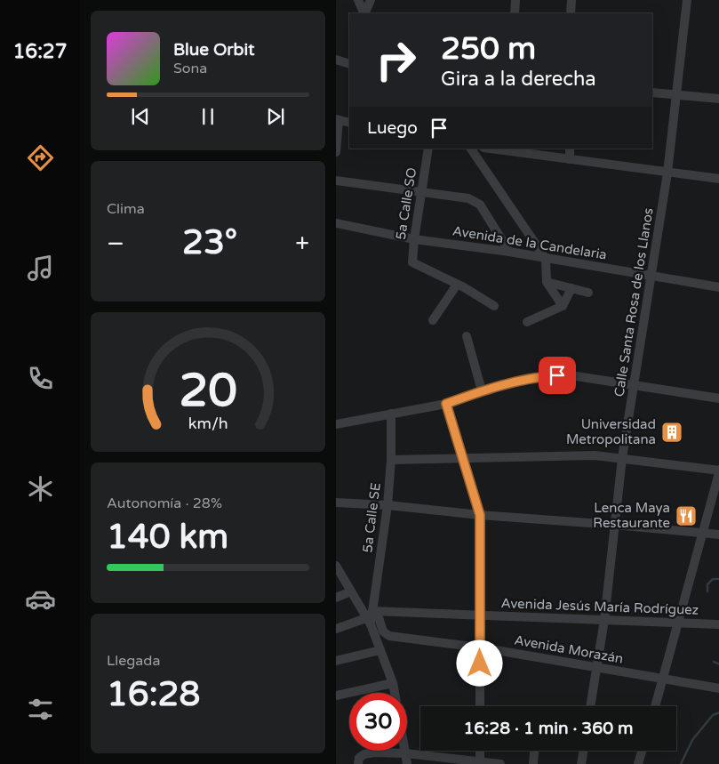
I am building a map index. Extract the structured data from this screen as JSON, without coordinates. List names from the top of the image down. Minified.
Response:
{"streets":{"street":["5a Calle SO","Avenida de la Candelaria","Calle Santa Rosa de los Llanos","5a Calle SE","Avenida Jesús María Rodríguez","Avenida Morazán"]},"crossings":[["5a Calle SO","Avenida de la Candelaria"],["Avenida de la Candelaria","Calle Santa Rosa de los Llanos"],["Calle Santa Rosa de los Llanos","Avenida Jesús María Rodríguez"],["Calle Santa Rosa de los Llanos","Avenida Morazán"],["5a Calle SE","Avenida Jesús María Rodríguez"],["5a Calle SE","Avenida Morazán"],["Avenida Jesús María Rodríguez","Avenida Morazán"]],"places":{"building":["Universidad Metropolitana"],"restaurant":["Lenca Maya Restaurante"]},"page":{"tabs":"16:27","turn":["250 m","Gira a la derecha"],"song":["Blue Orbit","Sona"],"then":"Luego","tile":["Clima",["Autonomía · 28%","140 km"],["Llegada","16:28"]],"heat":["−","23°","+"],"limit":"30","trip":"16:28 · 1 min · 360 m","gauge":["20","km/h"]}}
